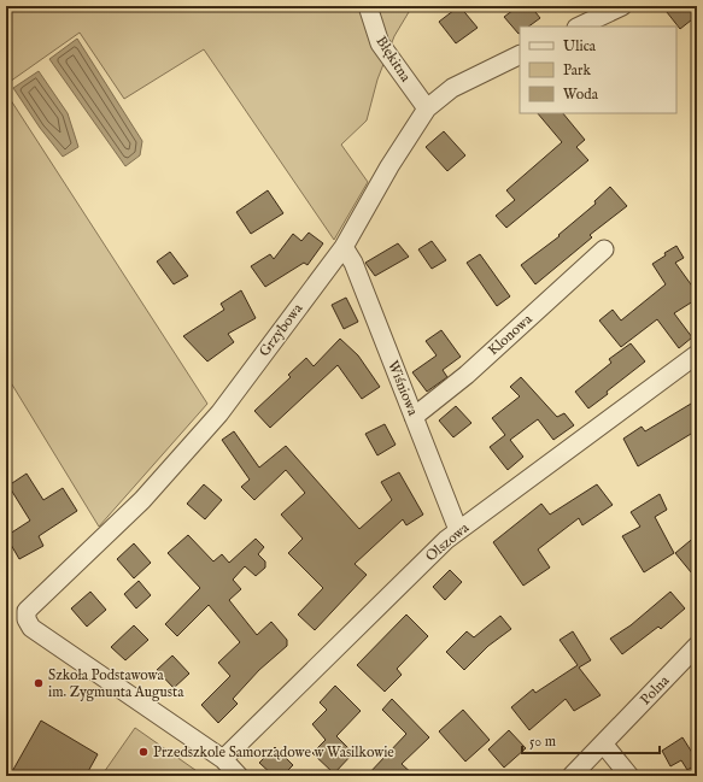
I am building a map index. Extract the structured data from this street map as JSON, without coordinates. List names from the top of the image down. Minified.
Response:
{"streets":{"street":["Błękitna","Grzybowa","Klonowa","Wiśniowa","Olszowa","Polna"]},"crossings":[["Błękitna","Grzybowa"],["Grzybowa","Wiśniowa"],["Grzybowa","Olszowa"],["Klonowa","Wiśniowa"],["Wiśniowa","Olszowa"]],"places":["Szkoła Podstawowa im. Zygmunta Augusta","Przedszkole Samorządowe w Wasilkowie"],"legend":["Ulica","Park","Woda"],"scale_bar":"50 m"}
